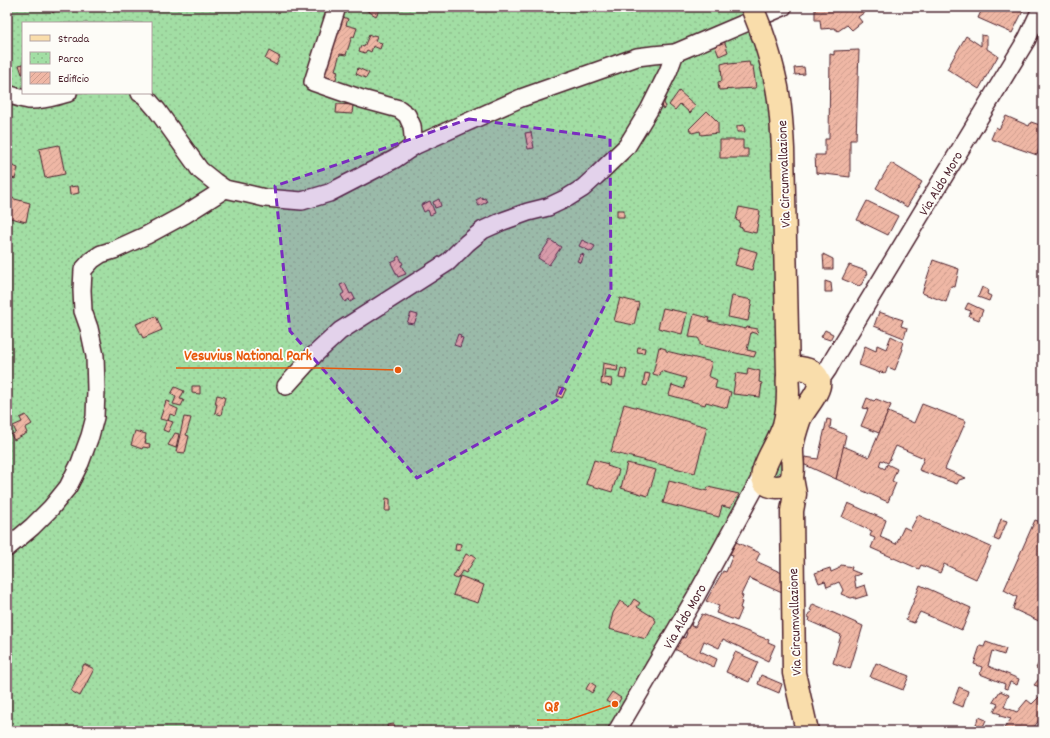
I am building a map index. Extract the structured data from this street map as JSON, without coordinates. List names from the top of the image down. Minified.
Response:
{"streets":{"main road":["Via Circumvallazione"],"street":["Via Aldo Moro"]},"crossings":[["Via Circumvallazione","Via Aldo Moro"]],"places":["Vesuvius National Park","Q8"],"legend":["Strada","Parco","Edificio"]}
